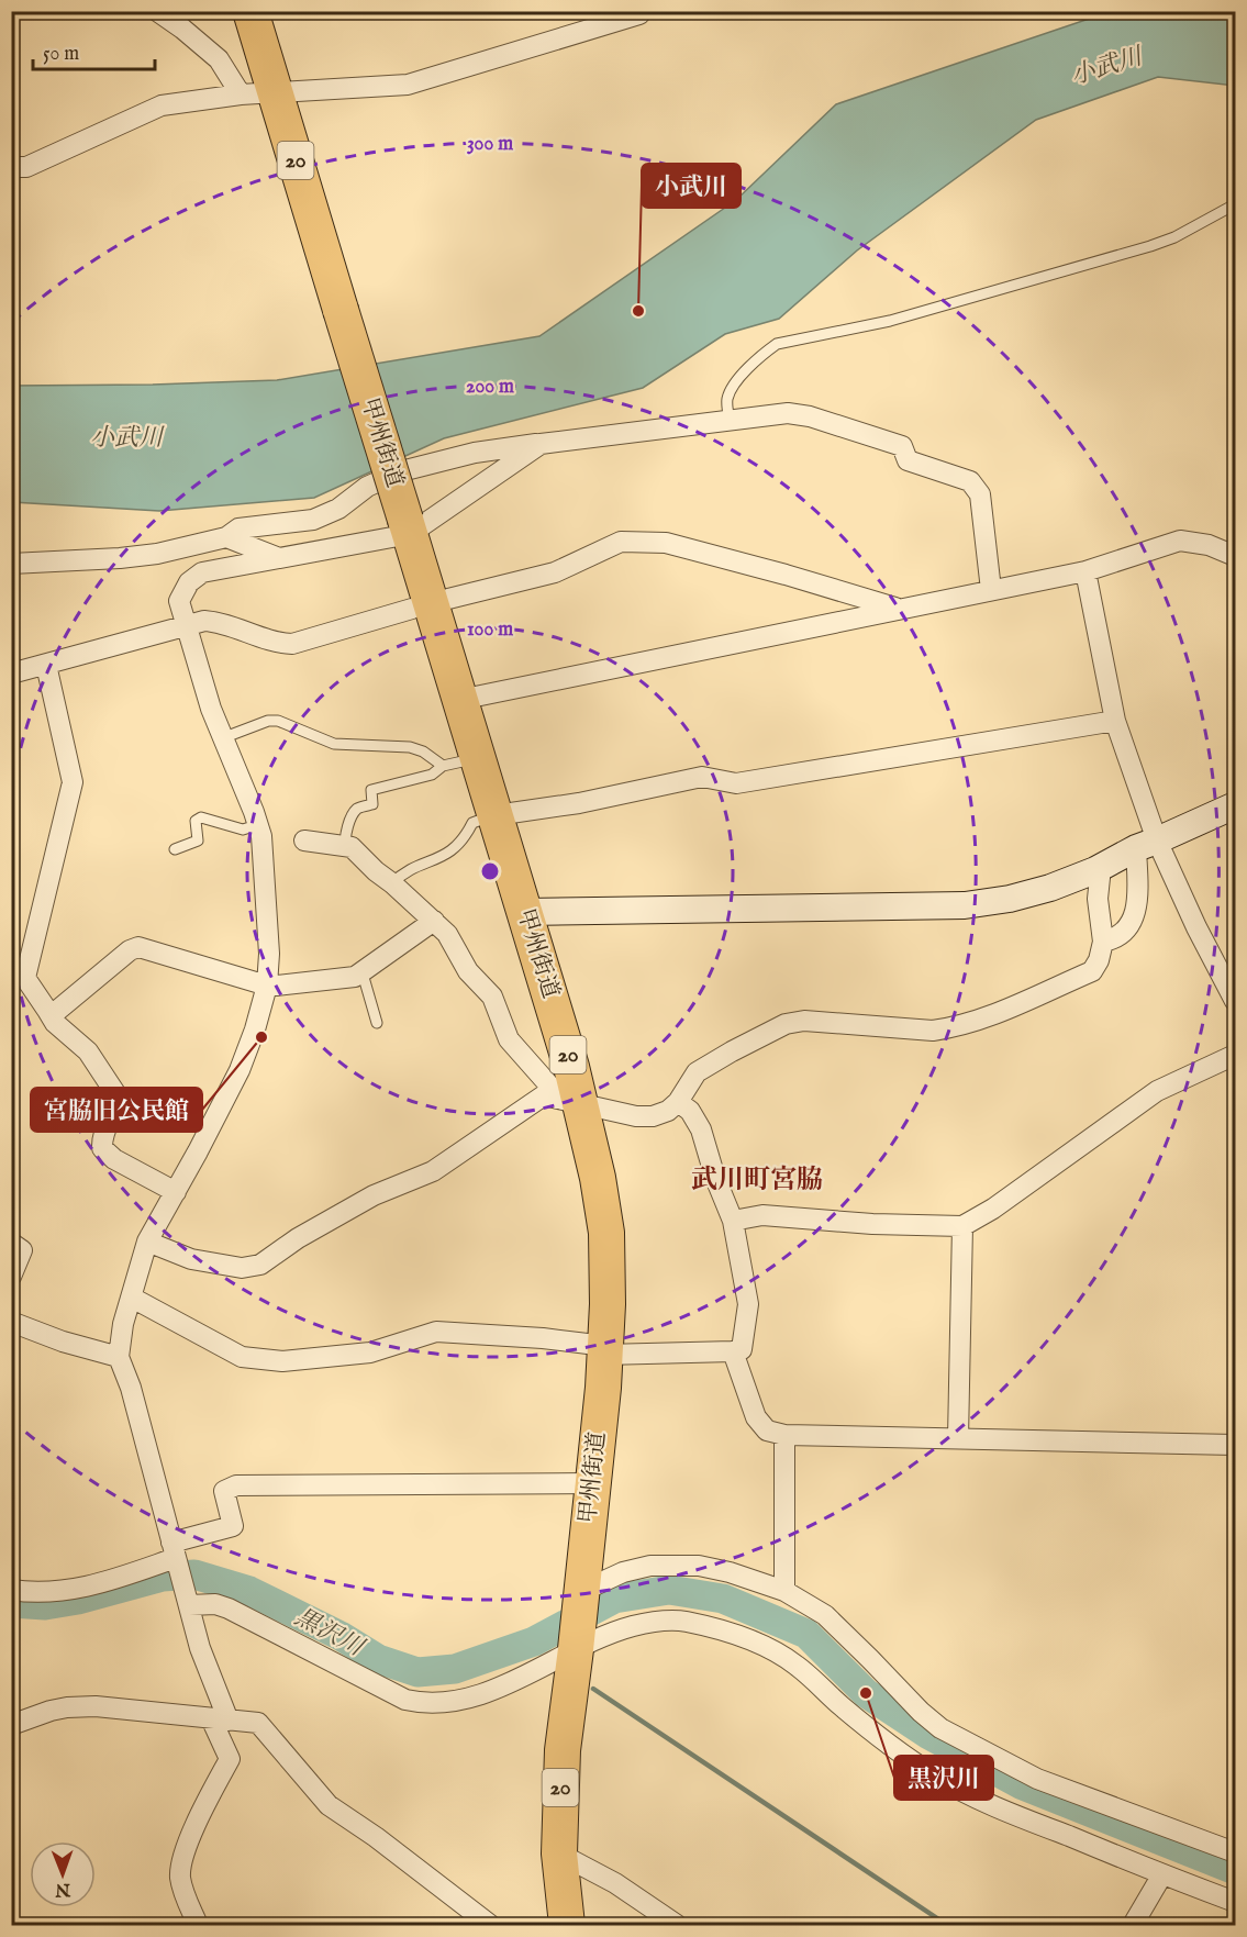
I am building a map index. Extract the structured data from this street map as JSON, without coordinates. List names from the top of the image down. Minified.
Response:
{"streets":{"highway":["20","甲州街道"]},"districts":["武川町宮脇"],"water":["小武川","黒沢川"],"places":["小武川","宮脇旧公民館","黒沢川"],"scale_bar":"50 m","north":"bottom","rings":["300 m","200 m","100 m"]}
